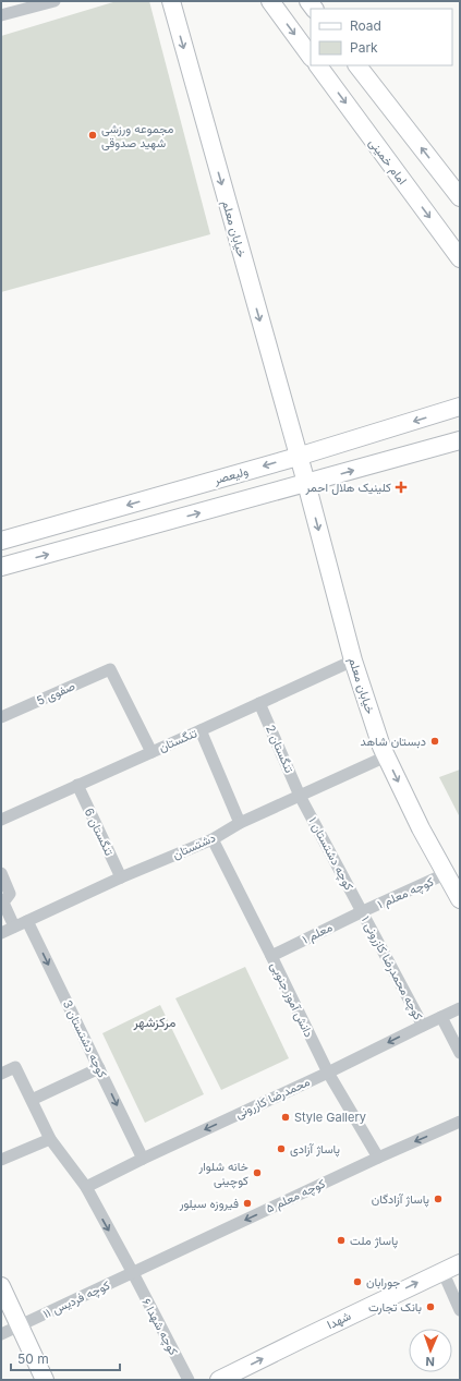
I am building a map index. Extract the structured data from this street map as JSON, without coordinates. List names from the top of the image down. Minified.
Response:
{"streets":{"street":["امام خمینی","خیابان معلم","ولیعصر","صفوی 5","تنگستان","تنگستان 2","تنگستان 6","دشتستان","کوچه دشتستان ۱","کوچه معلم ۱","معلم ۱","کوچه محمدرضا کازرونی ۱","دانش آموز جنوبی","کوچه دشتستان 3","محمدرضا کازرونی","کوچه معلم ۵","کوچه فردیس ۱۱","شهدا","کوچه شهدا ۶"]},"crossings":[["خیابان معلم","ولیعصر"],["خیابان معلم","تنگستان"],["خیابان معلم","دشتستان"],["خیابان معلم","کوچه معلم ۱"],["صفوی 5","تنگستان"],["تنگستان","تنگستان 2"],["تنگستان","تنگستان 6"],["تنگستان 2","دشتستان"],["تنگستان 2","کوچه دشتستان ۱"],["تنگستان 6","دشتستان"],["دشتستان","کوچه دشتستان ۱"],["دشتستان","دانش آموز جنوبی"],["دشتستان","کوچه دشتستان 3"],["کوچه دشتستان ۱","کوچه معلم ۱"],["کوچه دشتستان ۱","معلم ۱"],["کوچه دشتستان ۱","کوچه محمدرضا کازرونی ۱"],["کوچه معلم ۱","معلم ۱"],["کوچه معلم ۱","کوچه محمدرضا کازرونی ۱"],["معلم ۱","کوچه محمدرضا کازرونی ۱"],["معلم ۱","دانش آموز جنوبی"],["کوچه محمدرضا کازرونی ۱","محمدرضا کازرونی"],["دانش آموز جنوبی","محمدرضا کازرونی"],["دانش آموز جنوبی","کوچه معلم ۵"],["کوچه دشتستان 3","محمدرضا کازرونی"],["محمدرضا کازرونی","کوچه شهدا ۶"],["کوچه معلم ۵","کوچه فردیس ۱۱"],["کوچه معلم ۵","کوچه شهدا ۶"],["کوچه فردیس ۱۱","کوچه شهدا ۶"]],"one_way":["خیابان معلم","کوچه دشتستان 3","محمدرضا کازرونی","کوچه معلم ۵","شهدا"],"districts":["مرکزشهر"],"places":{"other":["مجموعه ورزشی شهید صدوقی","دبستان شاهد","Style Gallery","پاساژ آزادی","خانه شلوار کوچینی","پاساژ آزادگان","فیروزه سیلور","پاساژ ملت","جورابان","بانک تجارت"],"health":["کلینیک هلال احمر"]},"legend":["Road","Park"],"scale_bar":"50 m","north":"bottom"}
